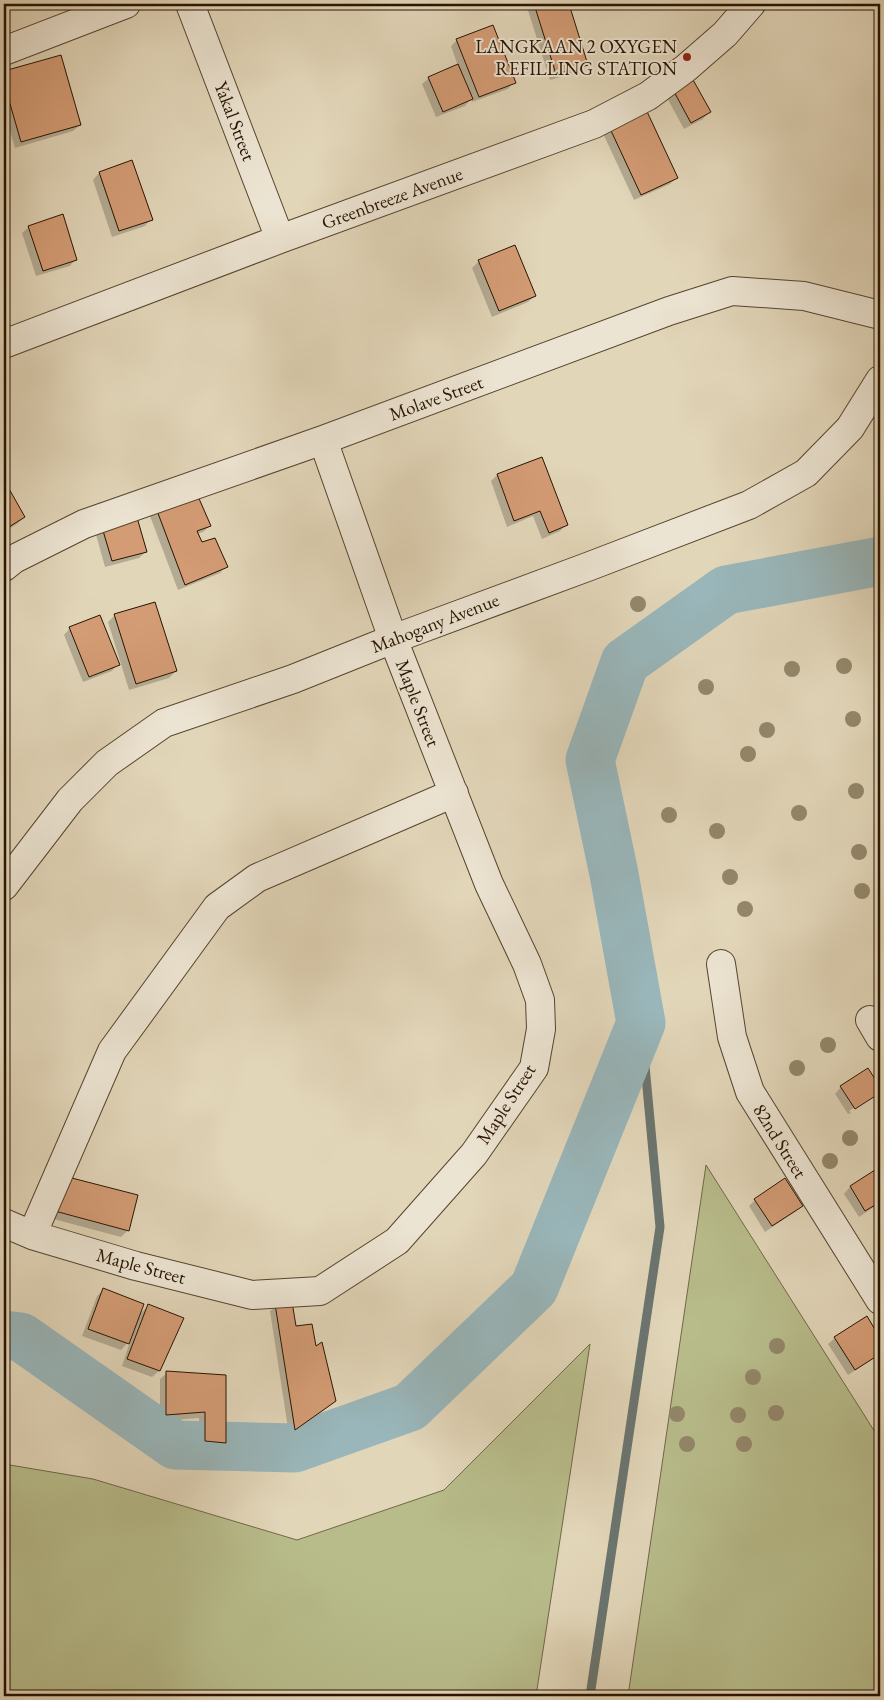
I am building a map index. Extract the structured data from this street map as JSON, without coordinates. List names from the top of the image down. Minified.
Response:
{"streets":{"street":["Yakal Street","Greenbreeze Avenue","Molave Street","Mahogany Avenue","Maple Street","82nd Street"]},"crossings":[["Yakal Street","Greenbreeze Avenue"],["Molave Street","Maple Street"],["Mahogany Avenue","Maple Street"]],"places":["LANGKAAN 2 OXYGEN REFILLING STATION"]}
